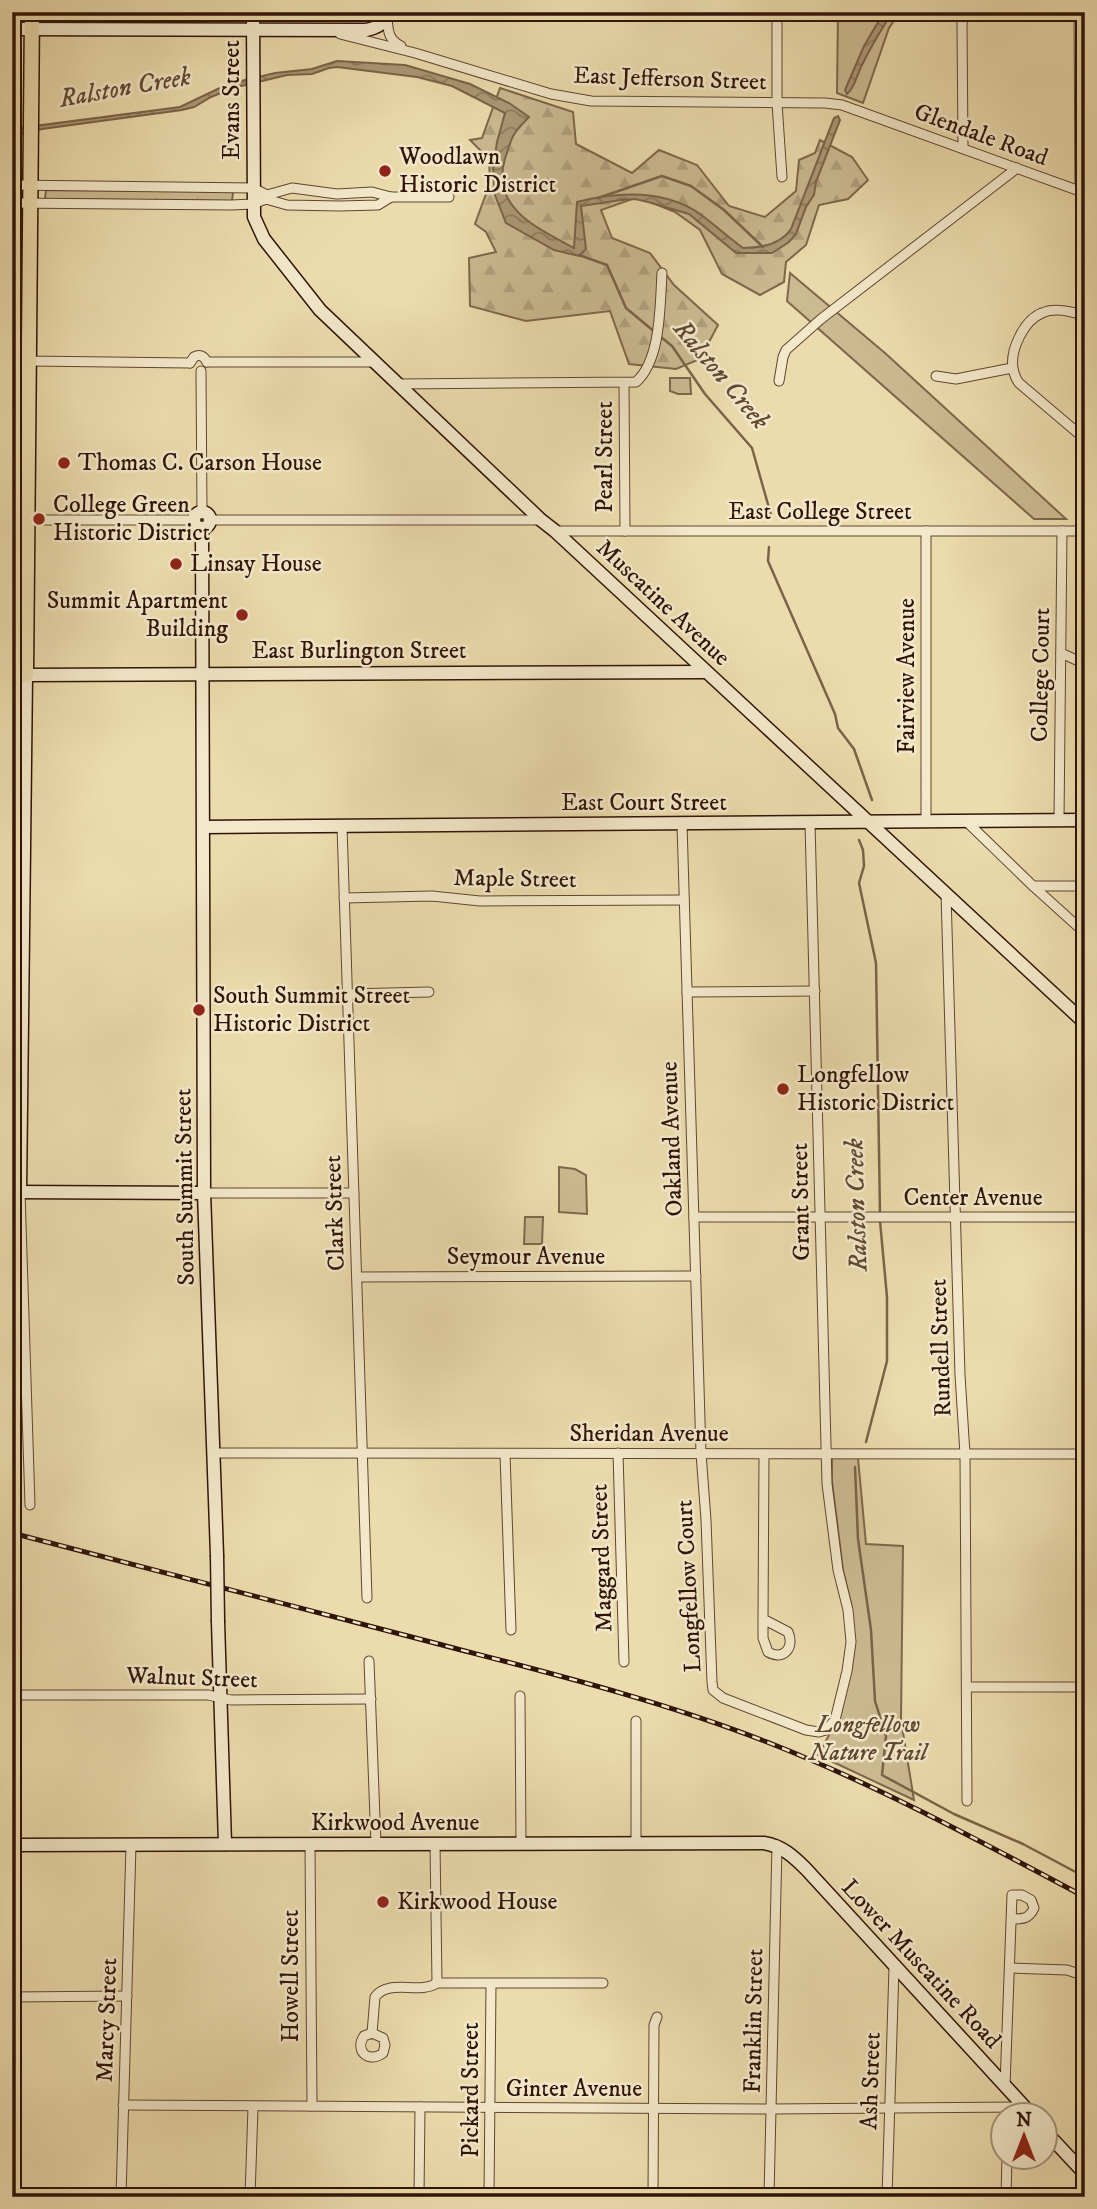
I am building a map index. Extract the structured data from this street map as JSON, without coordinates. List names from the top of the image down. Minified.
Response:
{"streets":{"street":["East Jefferson Street","Evans Street","Glendale Road","Pearl Street","East College Street","Muscatine Avenue","East Burlington Street","College Court","Fairview Avenue","East Court Street","Maple Street","Oakland Avenue","South Summit Street","Center Avenue","Grant Street","Clark Street","Seymour Avenue","Rundell Street","Sheridan Avenue","Maggard Street","Longfellow Court","Walnut Street","Kirkwood Avenue","Lower Muscatine Road","Howell Street","Marcy Street","Franklin Street","Ash Street","Ginter Avenue","Pickard Street"]},"crossings":[["East Jefferson Street","Evans Street"],["East Jefferson Street","Glendale Road"],["Evans Street","Muscatine Avenue"],["Pearl Street","East College Street"],["East College Street","Muscatine Avenue"],["East College Street","College Court"],["East College Street","Fairview Avenue"],["Muscatine Avenue","East Burlington Street"],["Muscatine Avenue","East Court Street"],["Muscatine Avenue","Rundell Street"],["East Burlington Street","South Summit Street"],["College Court","East Court Street"],["Fairview Avenue","East Court Street"],["East Court Street","Oakland Avenue"],["East Court Street","South Summit Street"],["East Court Street","Grant Street"],["East Court Street","Clark Street"],["Maple Street","Oakland Avenue"],["Maple Street","Clark Street"],["Oakland Avenue","Center Avenue"],["Oakland Avenue","Seymour Avenue"],["Oakland Avenue","Sheridan Avenue"],["Oakland Avenue","Longfellow Court"],["South Summit Street","Sheridan Avenue"],["South Summit Street","Walnut Street"],["South Summit Street","Kirkwood Avenue"],["Center Avenue","Grant Street"],["Center Avenue","Rundell Street"],["Grant Street","Sheridan Avenue"],["Grant Street","Longfellow Court"],["Clark Street","Seymour Avenue"],["Clark Street","Sheridan Avenue"],["Rundell Street","Sheridan Avenue"],["Sheridan Avenue","Maggard Street"],["Sheridan Avenue","Longfellow Court"],["Kirkwood Avenue","Lower Muscatine Road"],["Kirkwood Avenue","Howell Street"],["Kirkwood Avenue","Marcy Street"],["Kirkwood Avenue","Franklin Street"],["Lower Muscatine Road","Franklin Street"],["Lower Muscatine Road","Ash Street"],["Howell Street","Ginter Avenue"],["Marcy Street","Ginter Avenue"],["Franklin Street","Ginter Avenue"],["Ash Street","Ginter Avenue"],["Ginter Avenue","Pickard Street"]],"water":["Ralston Creek"],"parks":["Longfellow Nature Trail"],"places":["Woodlawn Historic District","Thomas C. Carson House","College Green Historic District","Linsay House","Summit Apartment Building","South Summit Street Historic District","Longfellow Historic District","Kirkwood House"],"north":"top"}
